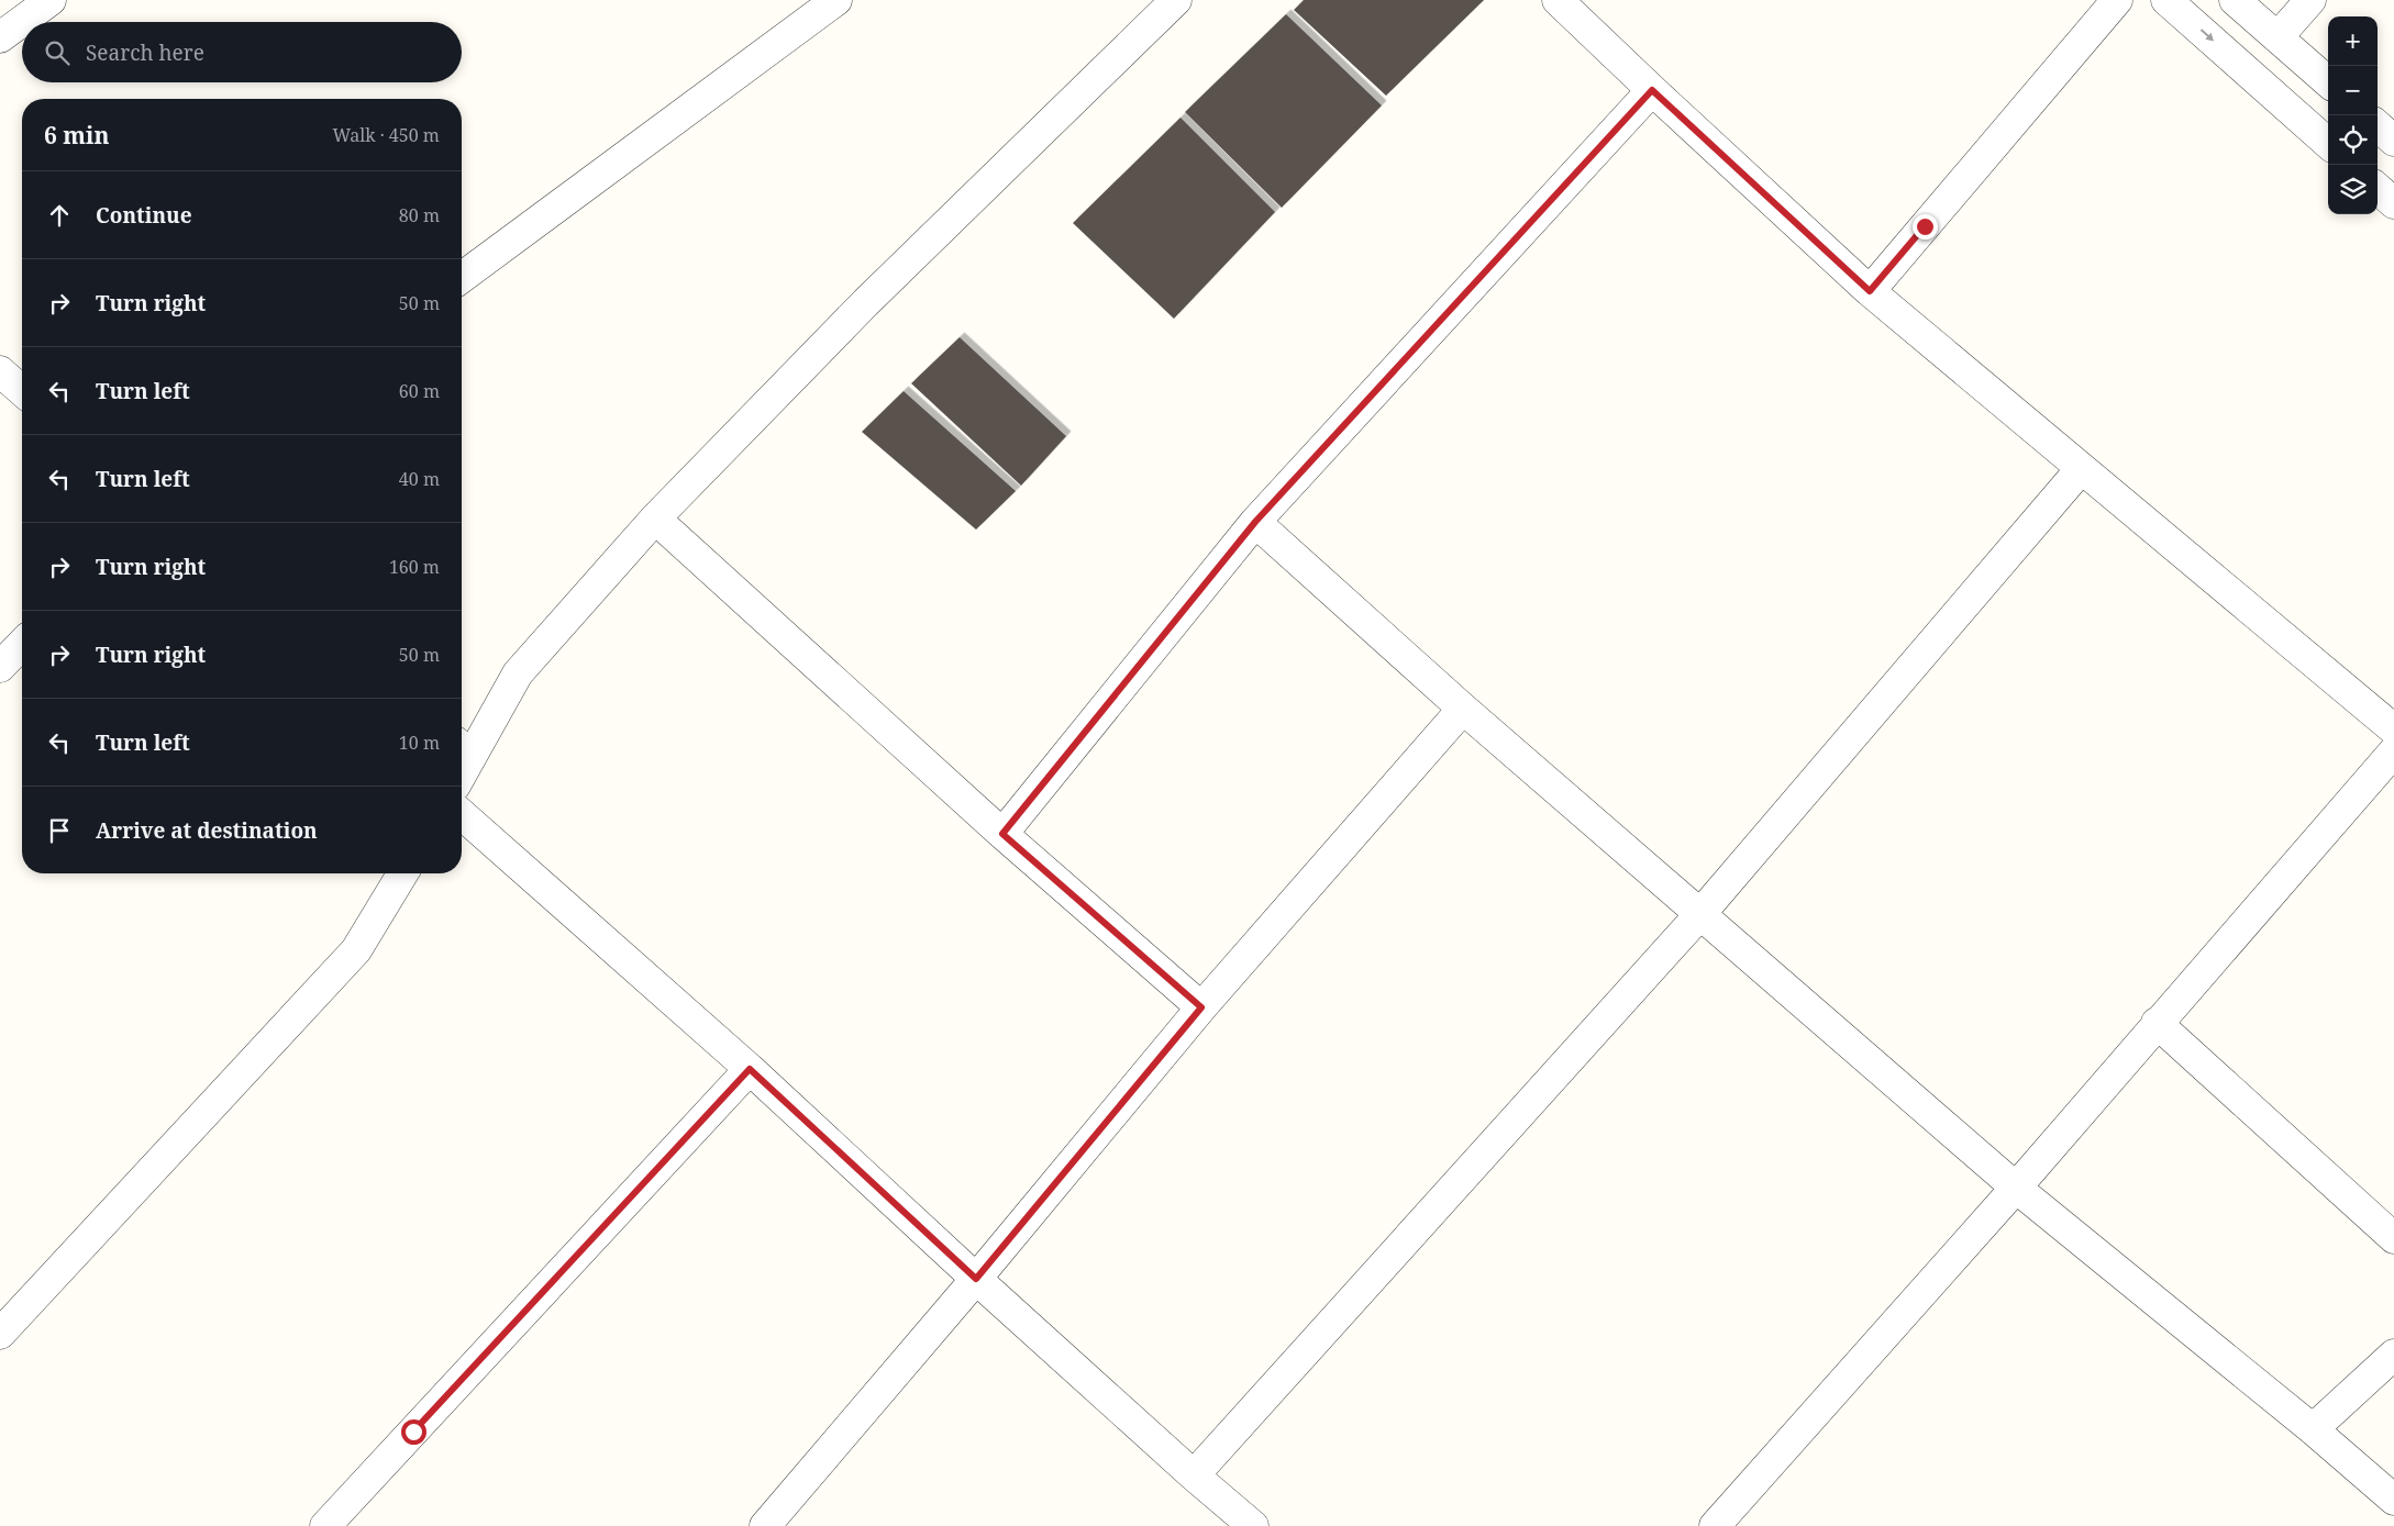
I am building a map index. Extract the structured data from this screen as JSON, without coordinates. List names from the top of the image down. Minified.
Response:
{"page":{"map_buttons":["+","−"],"search":"Search here","heading":["6 min","Walk · 450 m"],"list":[["Continue","80 m"],["Turn right","50 m"],["Turn left","60 m"],["Turn left","40 m"],["Turn right","160 m"],["Turn right","50 m"],["Turn left","10 m"],"Arrive at destination"]}}
